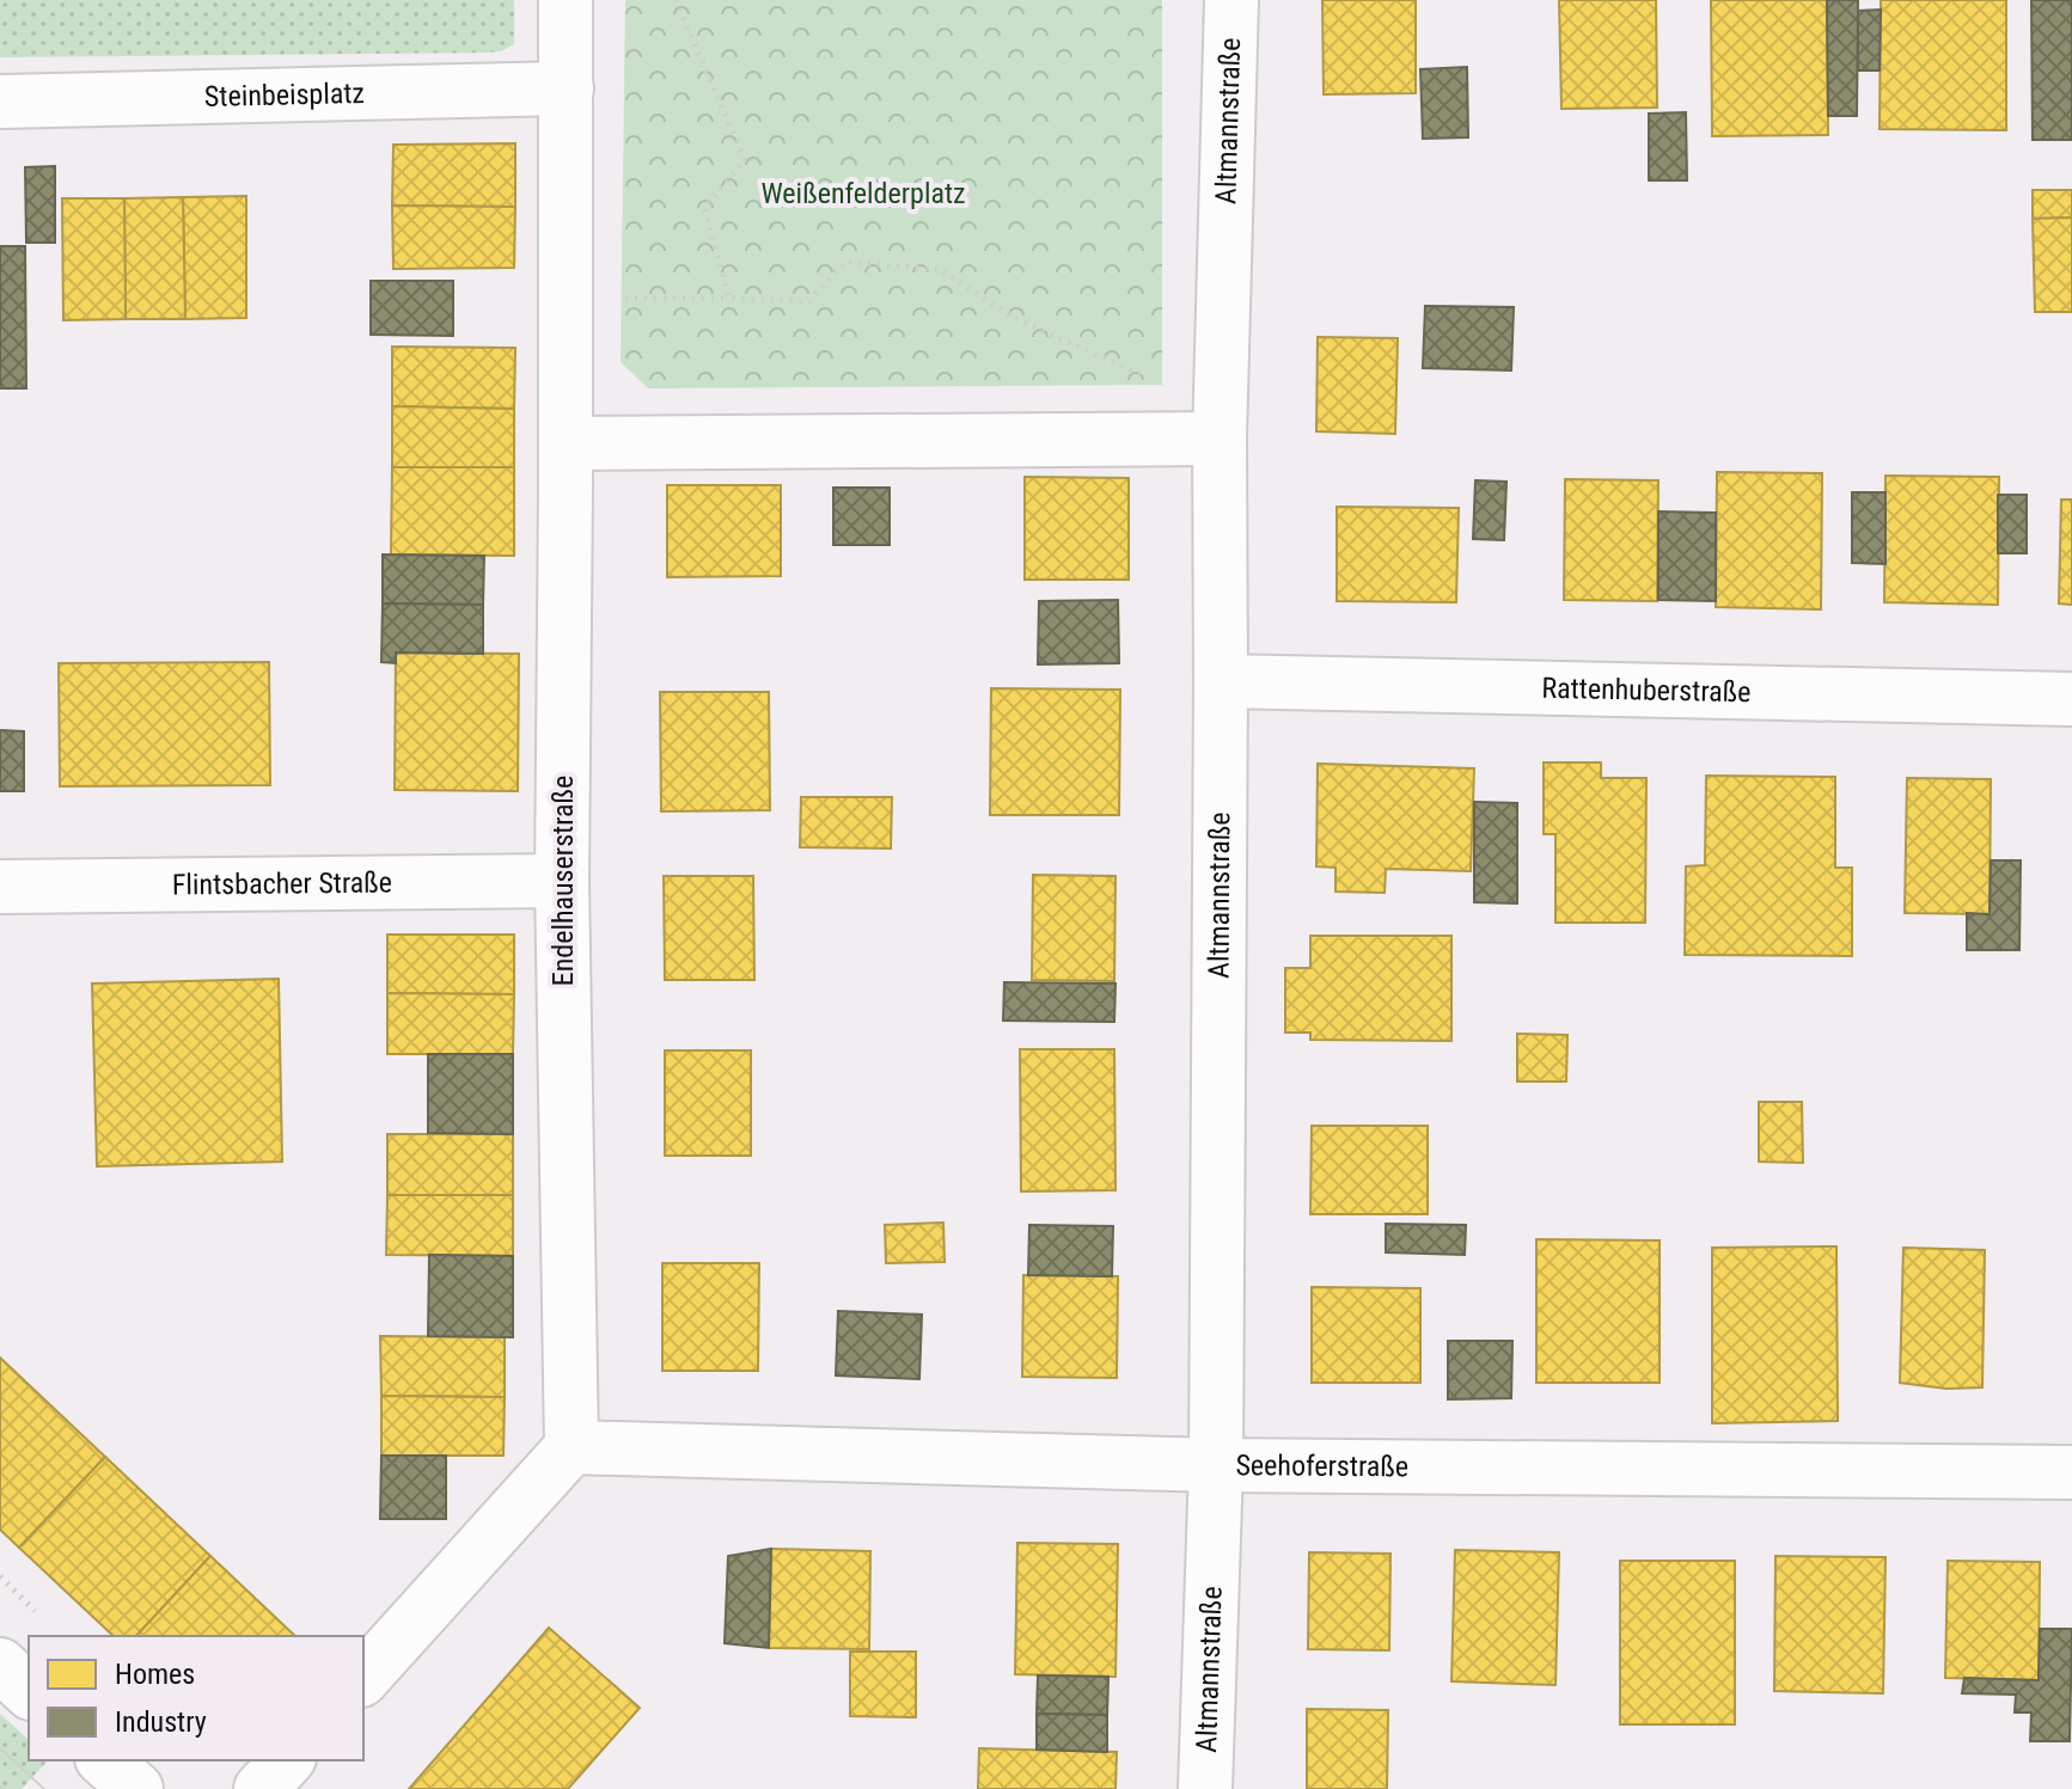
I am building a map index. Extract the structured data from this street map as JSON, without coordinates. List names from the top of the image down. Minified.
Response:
{"streets":{"street":["Steinbeisplatz","Altmannstraße","Rattenhuberstraße","Endelhauserstraße","Flintsbacher Straße","Seehoferstraße"]},"crossings":[["Steinbeisplatz","Endelhauserstraße"],["Altmannstraße","Rattenhuberstraße"],["Altmannstraße","Seehoferstraße"],["Endelhauserstraße","Flintsbacher Straße"],["Endelhauserstraße","Seehoferstraße"]],"parks":["Weißenfelderplatz"],"legend":["Homes","Industry"]}
